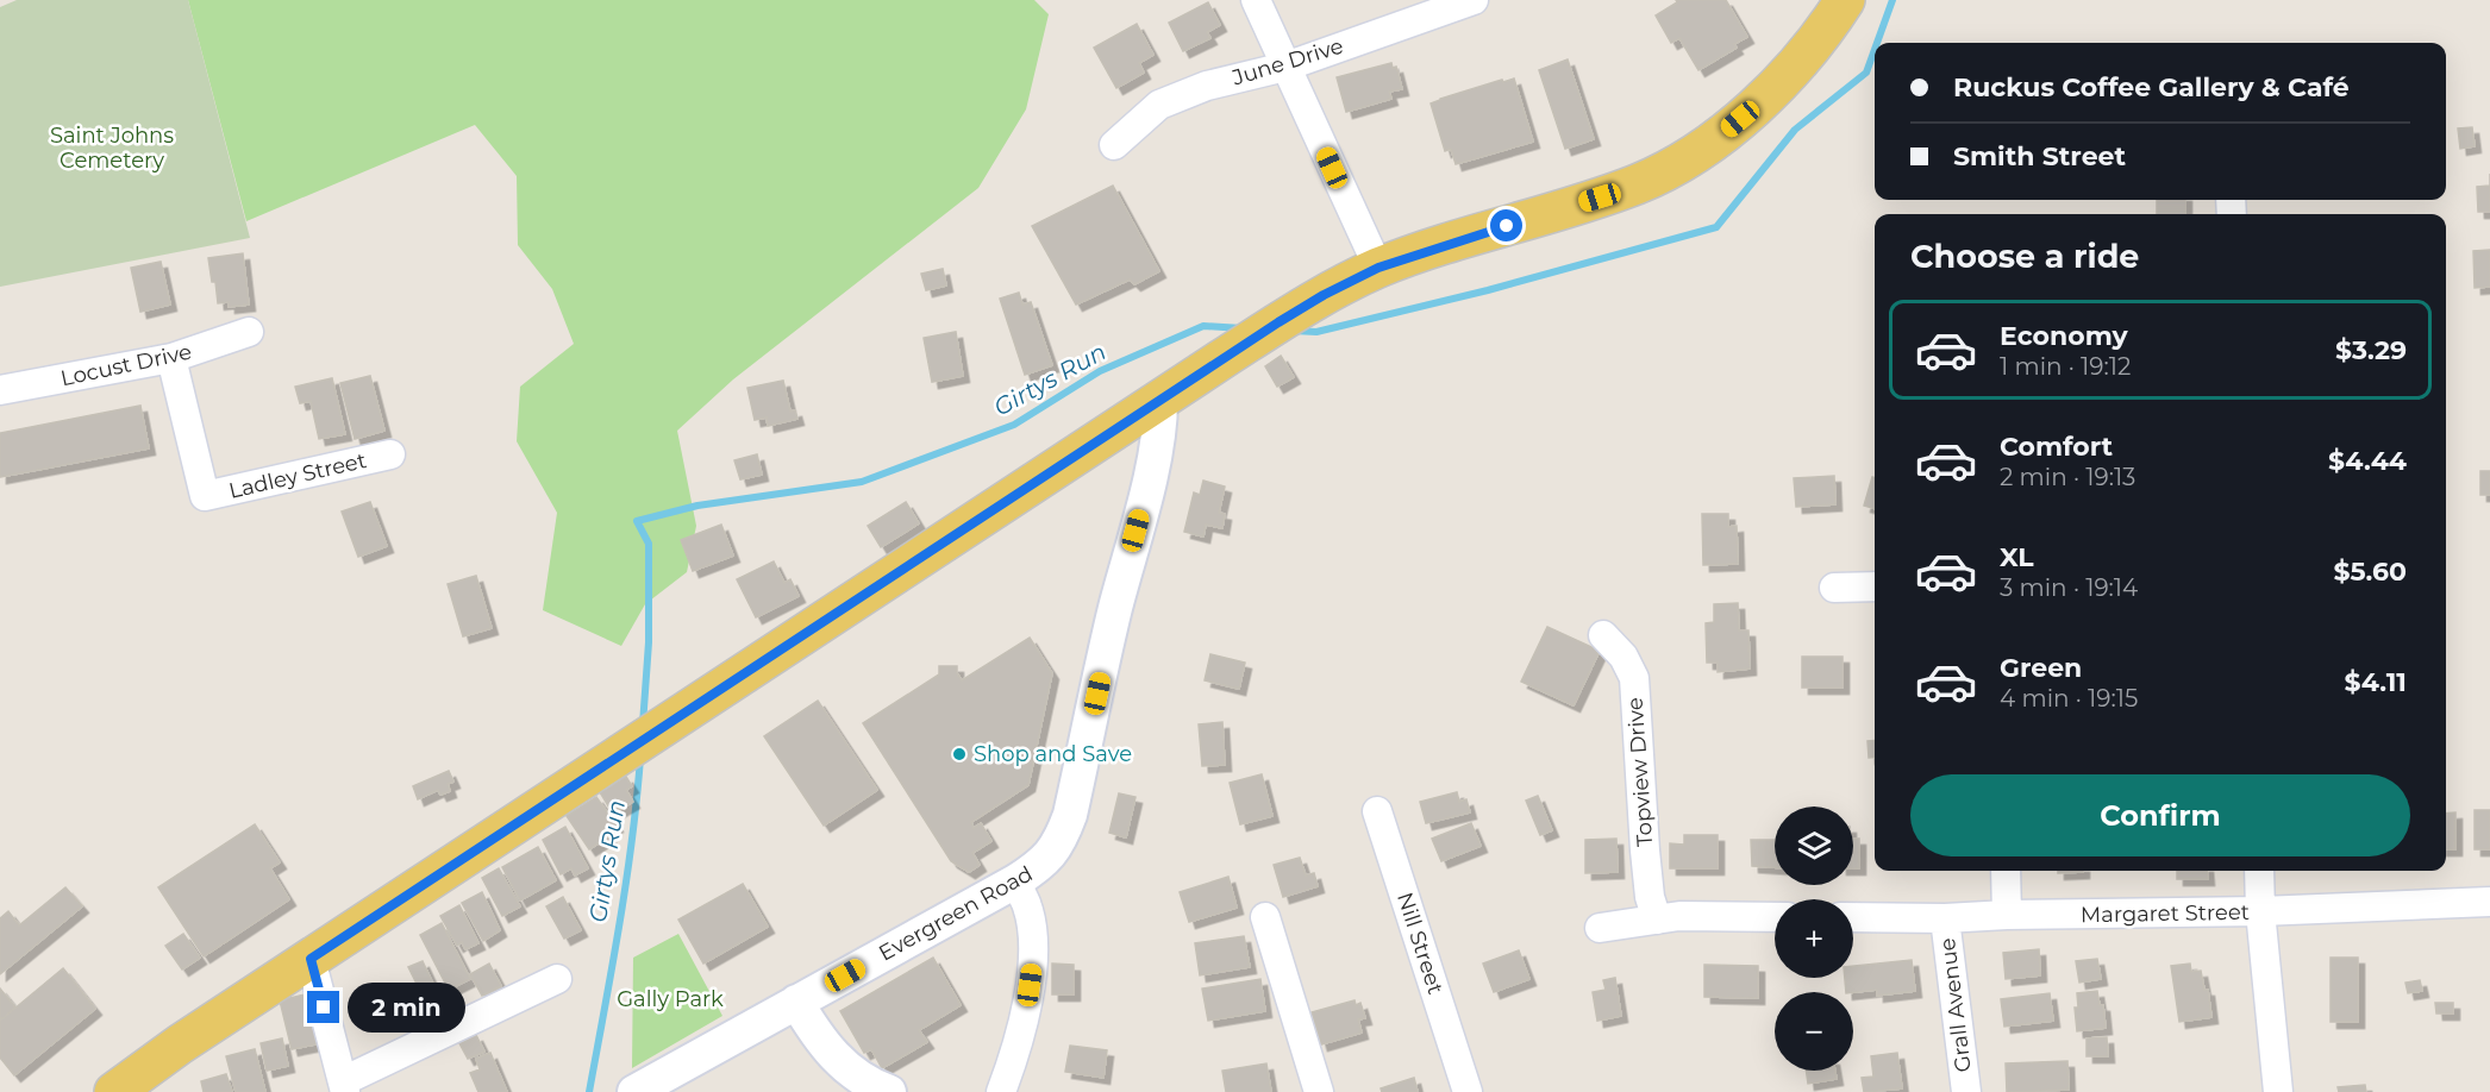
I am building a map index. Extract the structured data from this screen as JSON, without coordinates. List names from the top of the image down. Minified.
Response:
{"streets":{"street":["June Drive","Locust Drive","Ladley Street","Topview Drive","Evergreen Road","Margaret Street","Nill Street","Grall Avenue"]},"crossings":[["Locust Drive","Ladley Street"],["Margaret Street","Grall Avenue"]],"water":["Girtys Run"],"parks":["Saint Johns Cemetery","Gally Park"],"places":["Shop and Save"],"page":{"banner":["Ruckus Coffee Gallery & Café","Smith Street"],"heading":"Choose a ride","list":[{"name":"Economy","note":"1 min · 19:12","value":"$3.29"},{"name":"Comfort","note":"2 min · 19:13","value":"$4.44"},{"name":"XL","note":"3 min · 19:14","value":"$5.60"},{"name":"Green","note":"4 min · 19:15","value":"$4.11"}],"buttons":"Confirm","map_buttons":["+","−"],"bubble":"2 min"}}
